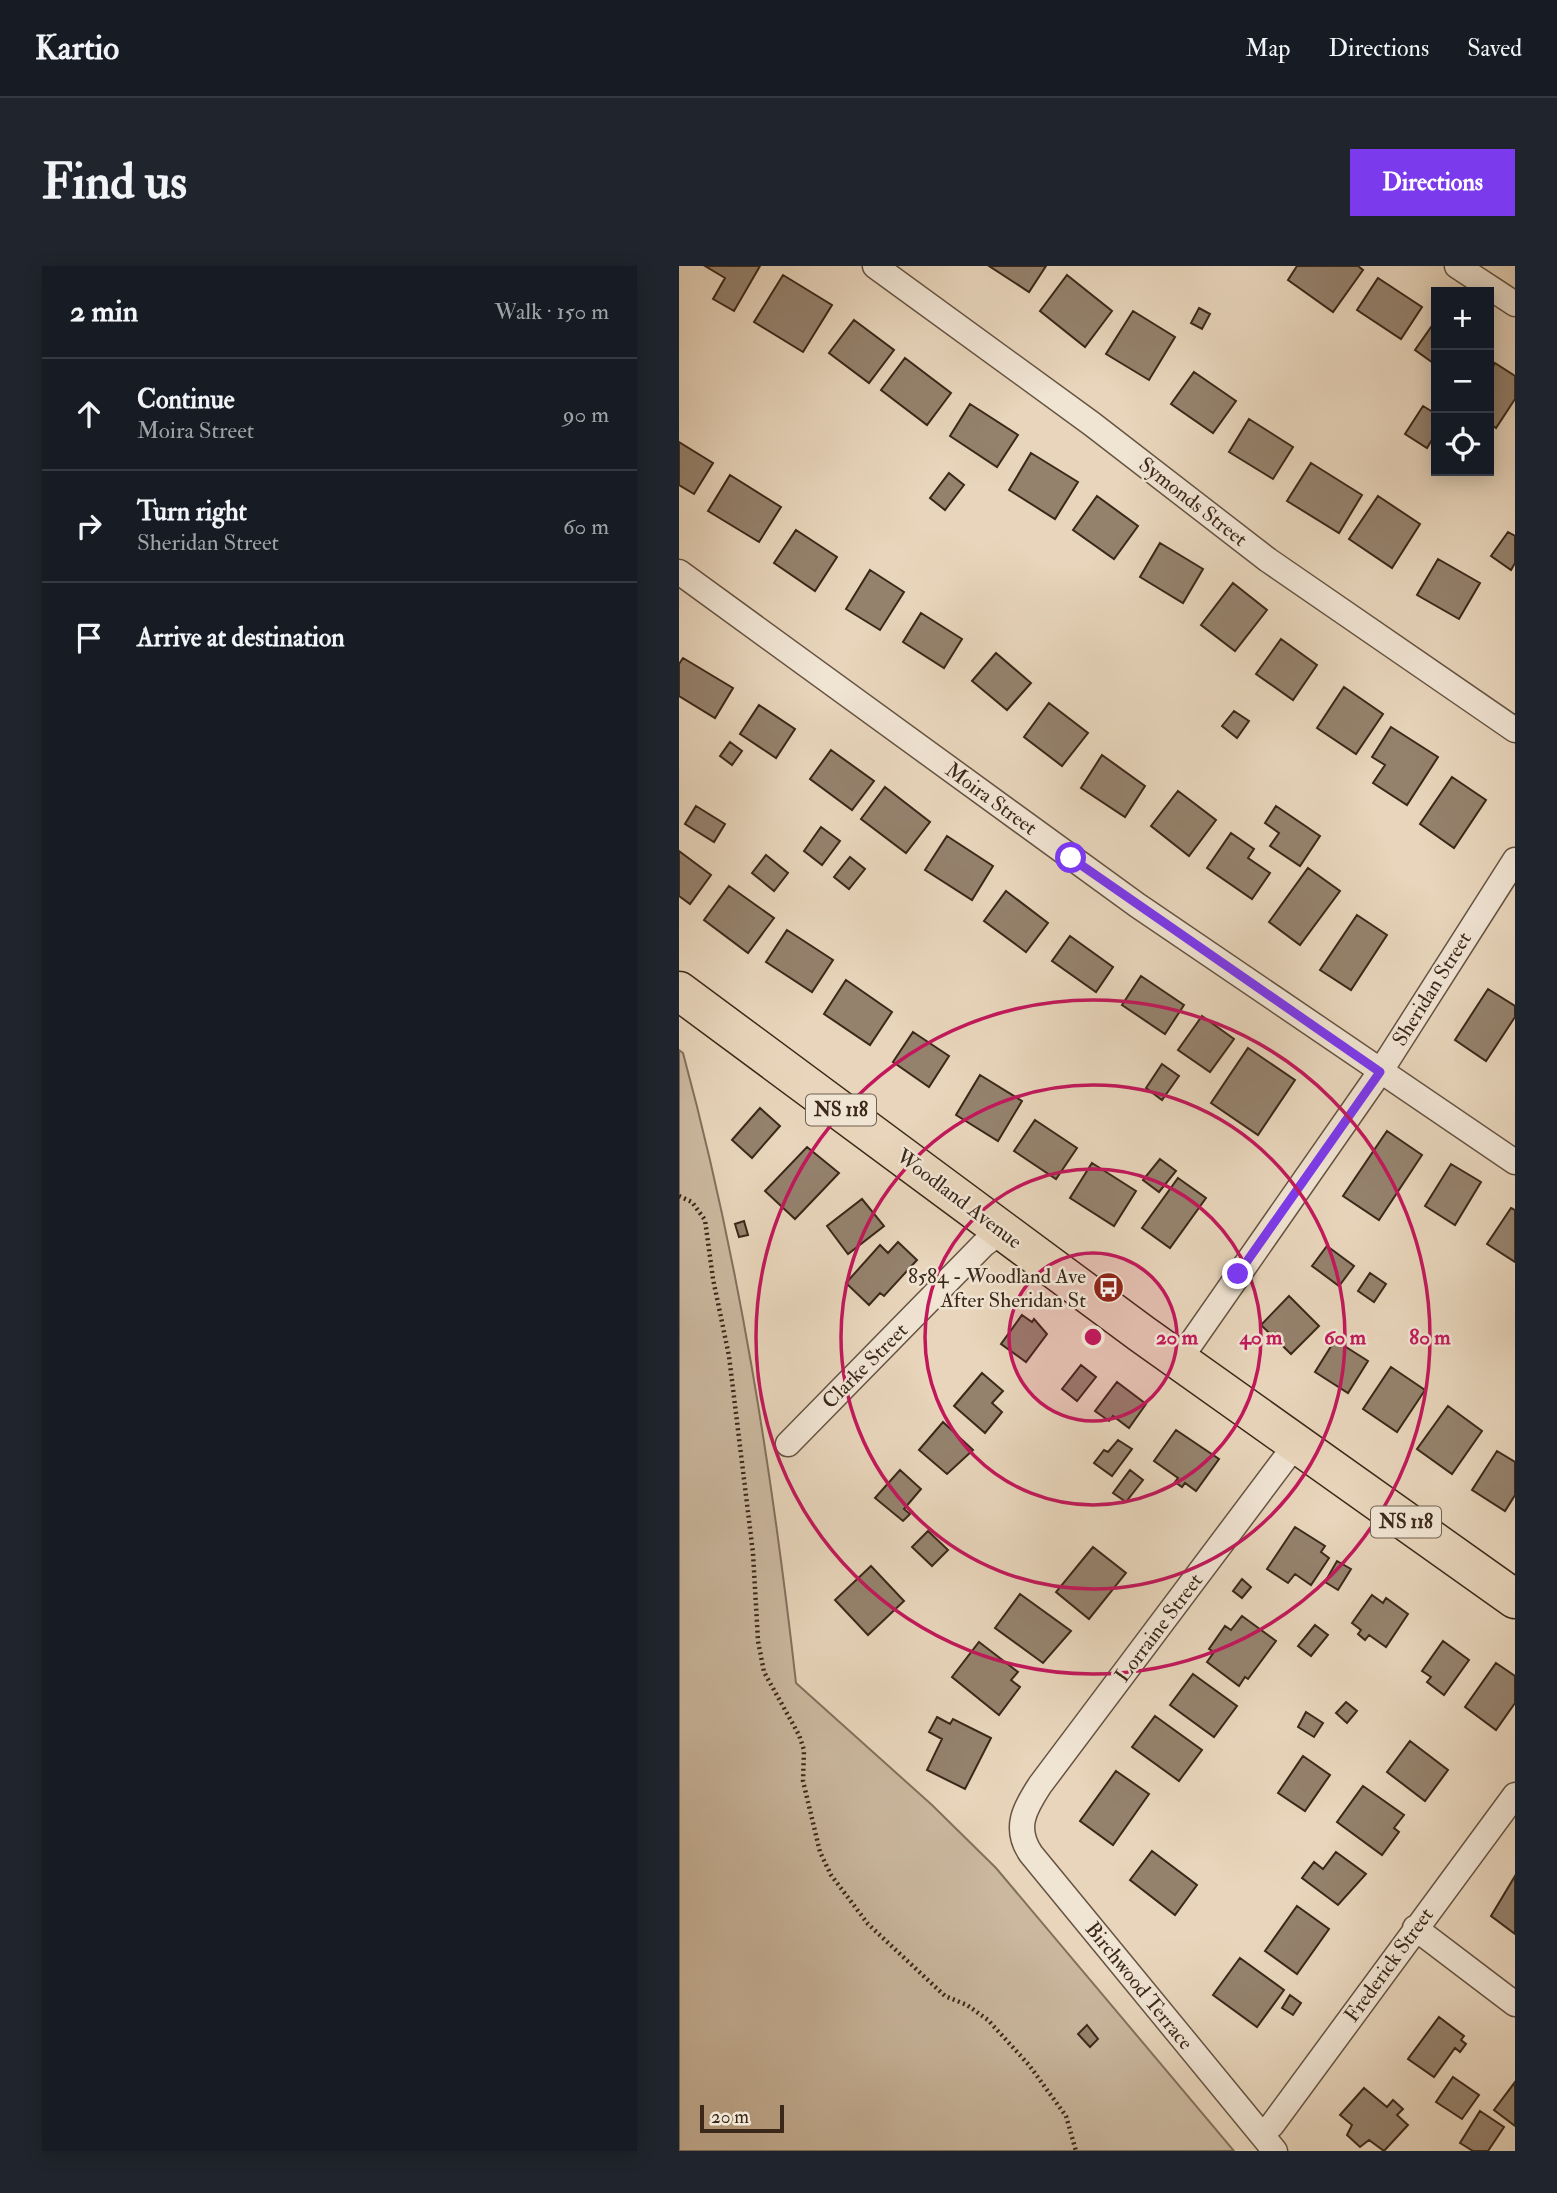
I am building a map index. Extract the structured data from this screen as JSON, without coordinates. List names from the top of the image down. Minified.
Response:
{"streets":{"main road":["NS 118","Woodland Avenue"],"street":["Symonds Street","Moira Street","Sheridan Street","Clarke Street","Lorraine Street","Frederick Street","Birchwood Terrace"]},"crossings":[["Moira Street","Sheridan Street"],["Sheridan Street","Woodland Avenue"],["Woodland Avenue","Clarke Street"],["Woodland Avenue","Lorraine Street"],["Lorraine Street","Birchwood Terrace"],["Frederick Street","Birchwood Terrace"]],"places":{"bus stop":["8584 - Woodland Ave After Sheridan St"]},"scale_bar":"20 m","page":{"header":"Kartio","nav":["Map","Directions","Saved"],"buttons":"Directions","title":"Find us","heading":["2 min","Walk · 150 m"],"map_buttons":["+","−"],"list":[["Continue","Moira Street","90 m"],["Turn right","Sheridan Street","60 m"],"Arrive at destination"],"scale":"20 m"},"rings":["20 m","40 m","60 m","80 m"]}
